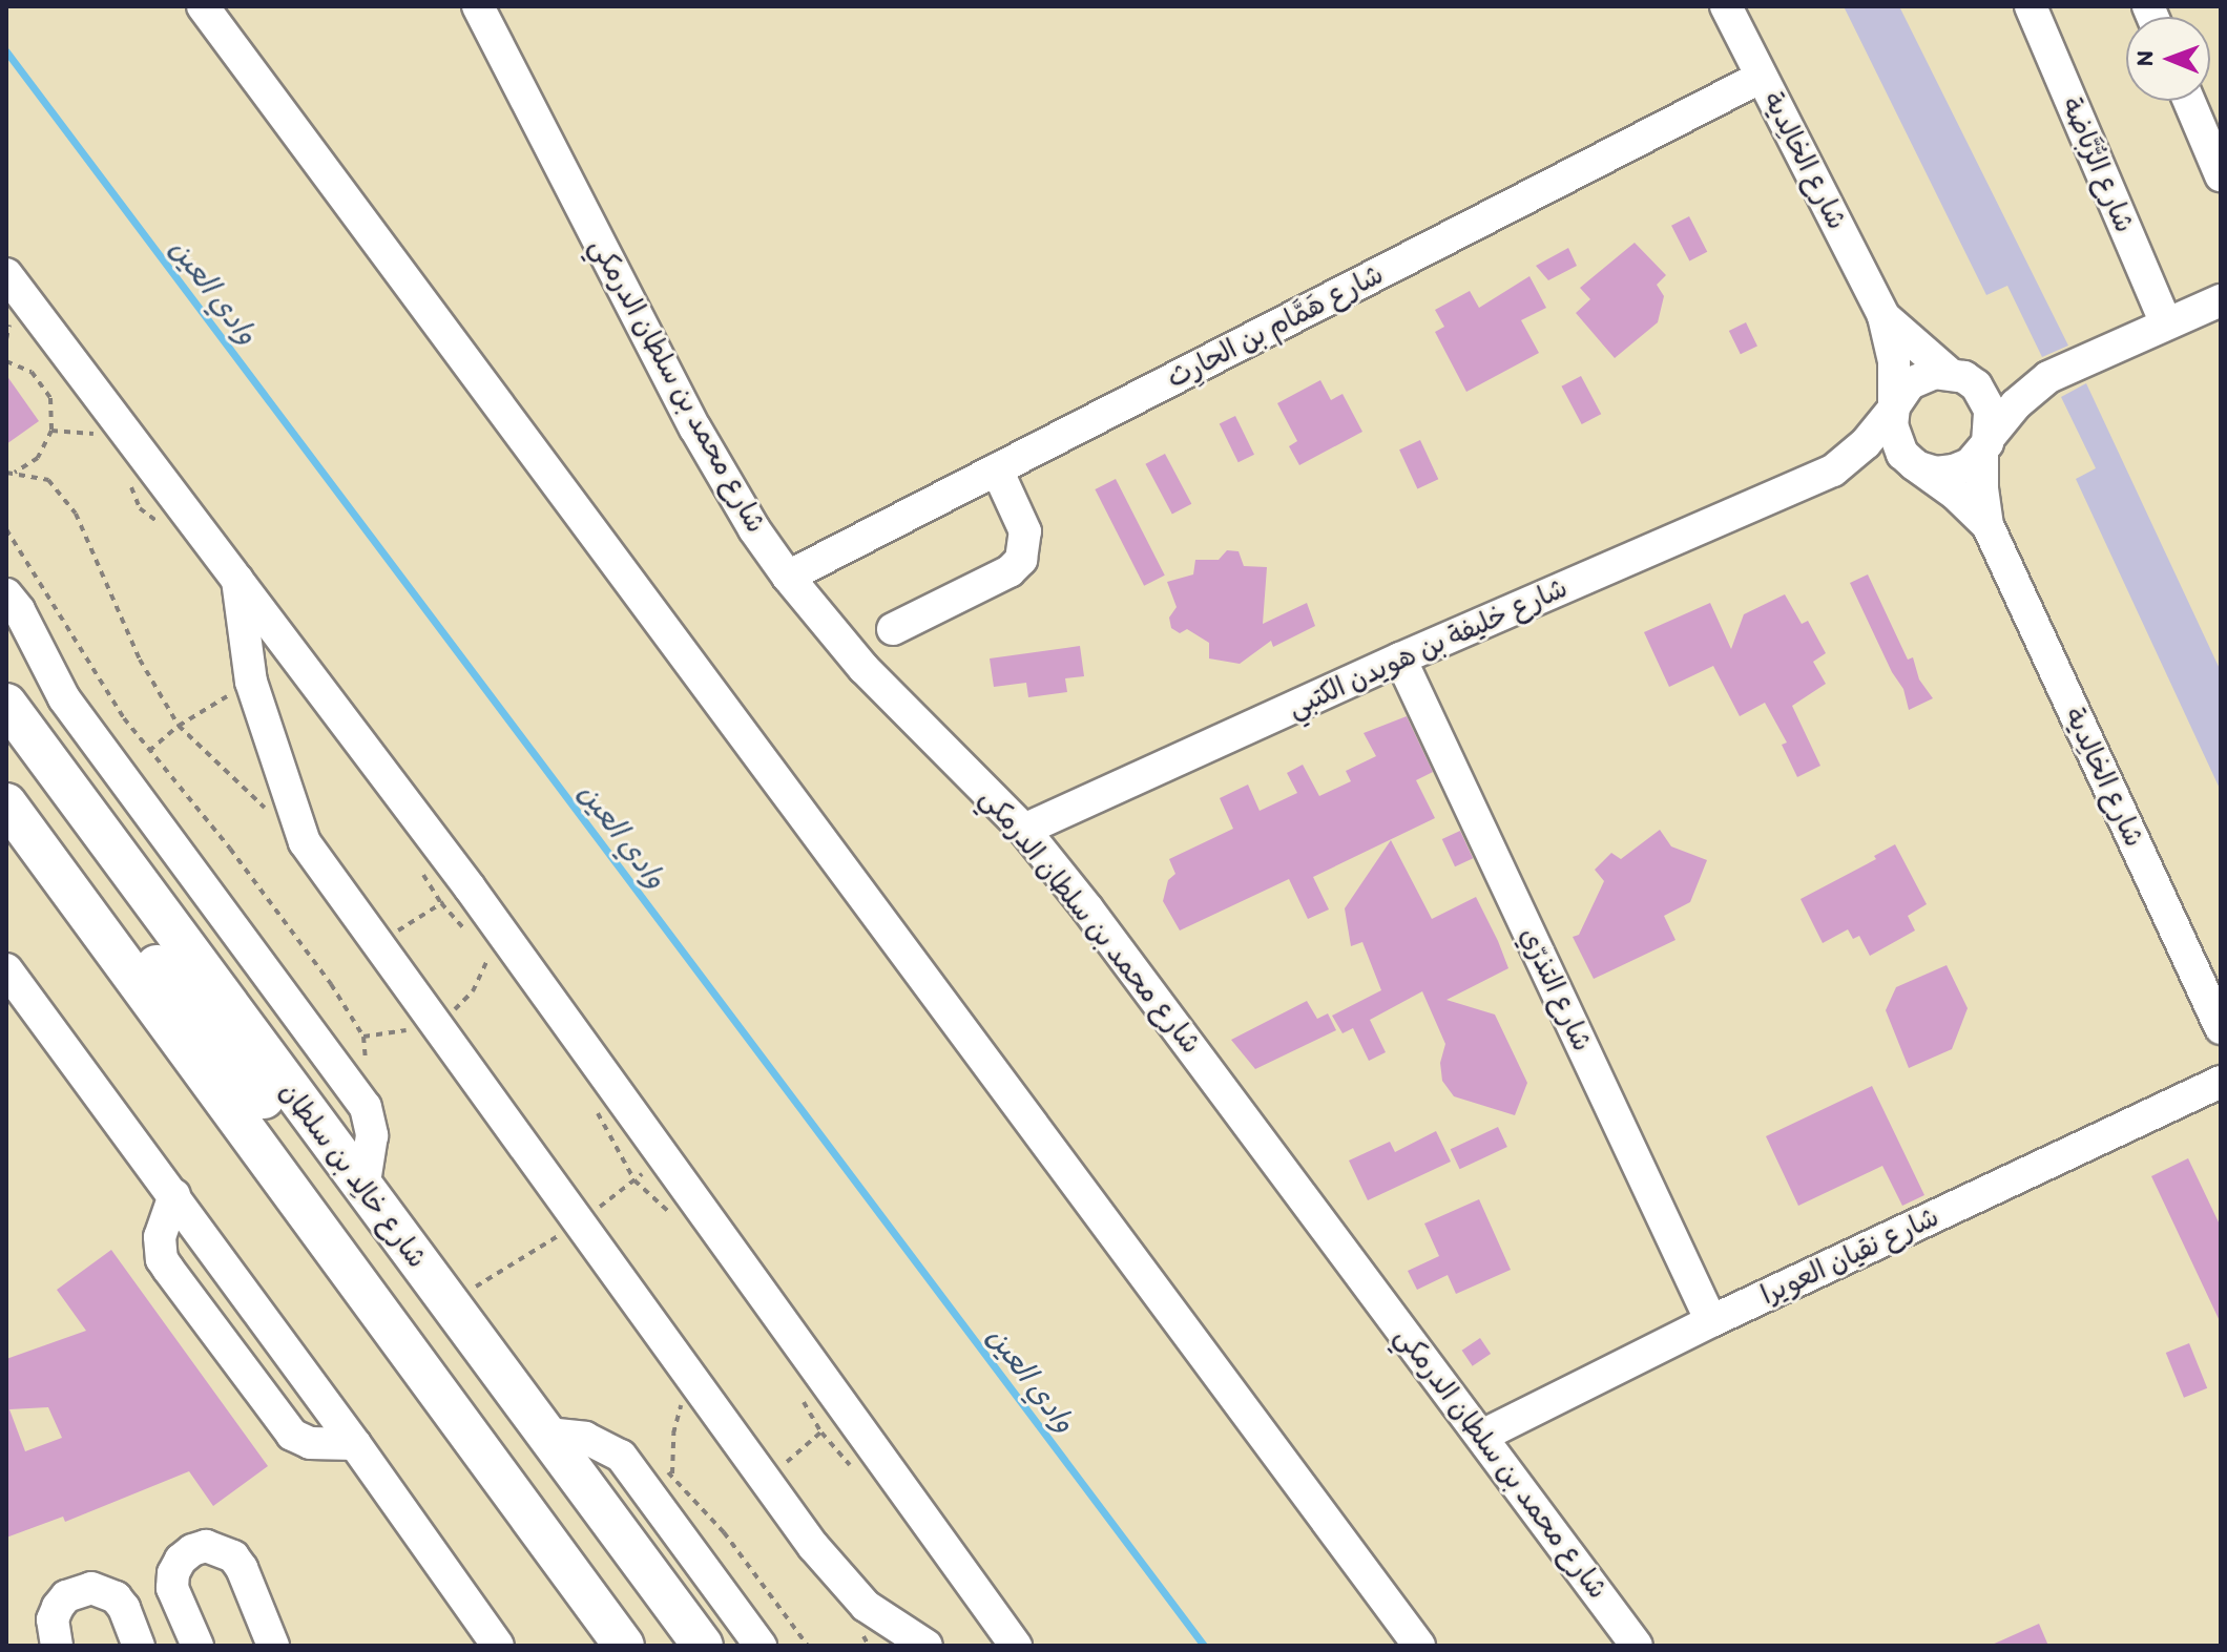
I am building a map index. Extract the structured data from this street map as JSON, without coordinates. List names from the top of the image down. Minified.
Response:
{"streets":{"main road":["شارع خالِد بن سلطان"],"street":["شارع الخالِدية","شارع الرُّبَّاضة","شارع هَمَّام بن الحارِث","شارع محمد بن سلطان الدرمكي","شارع خليفة بن هويدن الكتبي","شارع التذرّي","شارع نقيان العويرا"]},"crossings":[["شارع الخالِدية","شارع هَمَّام بن الحارِث"],["شارع الخالِدية","شارع خليفة بن هويدن الكتبي"],["شارع هَمَّام بن الحارِث","شارع محمد بن سلطان الدرمكي"],["شارع محمد بن سلطان الدرمكي","شارع خليفة بن هويدن الكتبي"],["شارع محمد بن سلطان الدرمكي","شارع نقيان العويرا"],["شارع خليفة بن هويدن الكتبي","شارع التذرّي"],["شارع التذرّي","شارع نقيان العويرا"]],"water":["وادي العين"],"north":"left"}
